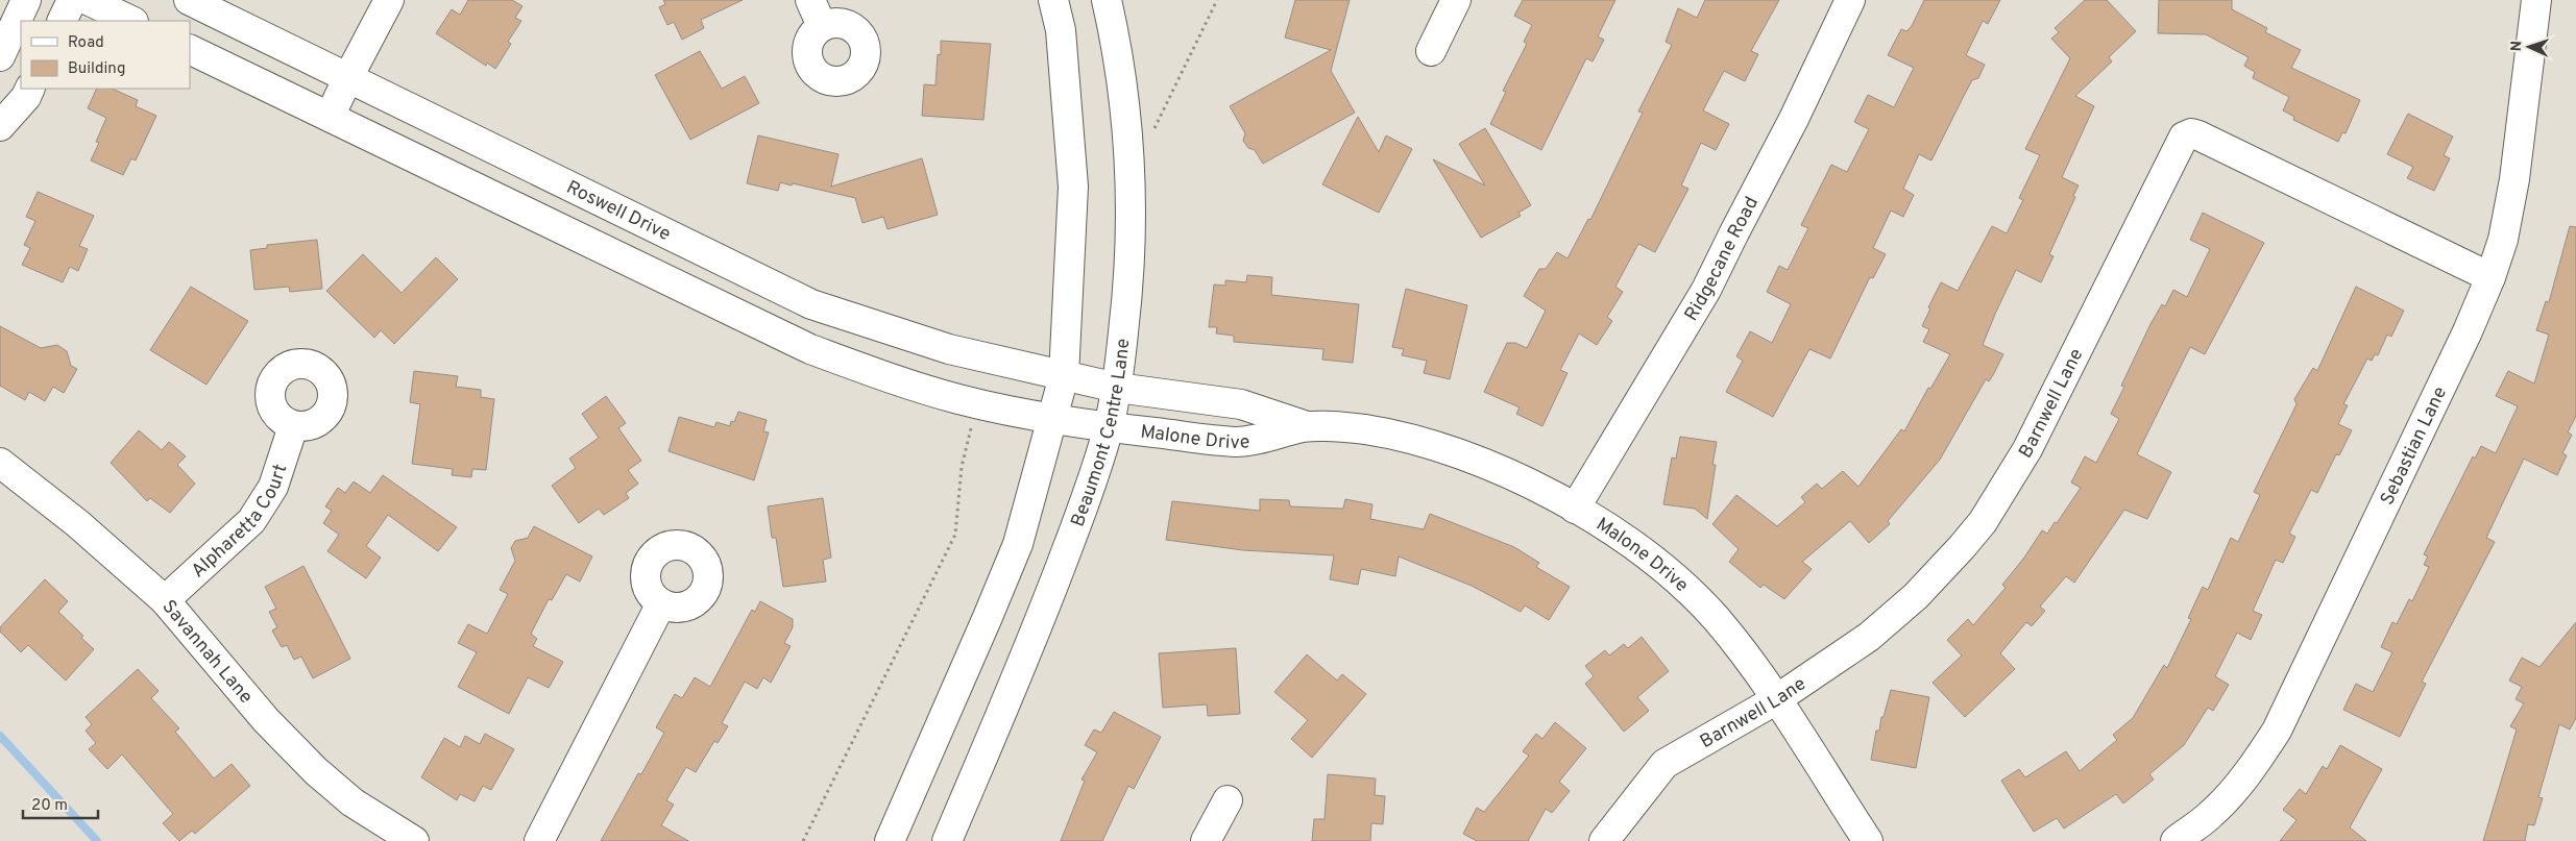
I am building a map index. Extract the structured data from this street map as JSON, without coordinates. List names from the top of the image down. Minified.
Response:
{"streets":{"street":["Roswell Drive","Ridgecane Road","Barnwell Lane","Beaumont Centre Lane","Malone Drive","Sebastian Lane","Alpharetta Court","Savannah Lane"]},"crossings":[["Roswell Drive","Malone Drive"],["Ridgecane Road","Malone Drive"],["Barnwell Lane","Malone Drive"],["Barnwell Lane","Sebastian Lane"],["Beaumont Centre Lane","Malone Drive"],["Alpharetta Court","Savannah Lane"]],"legend":["Road","Building"],"scale_bar":"20 m","north":"left"}
